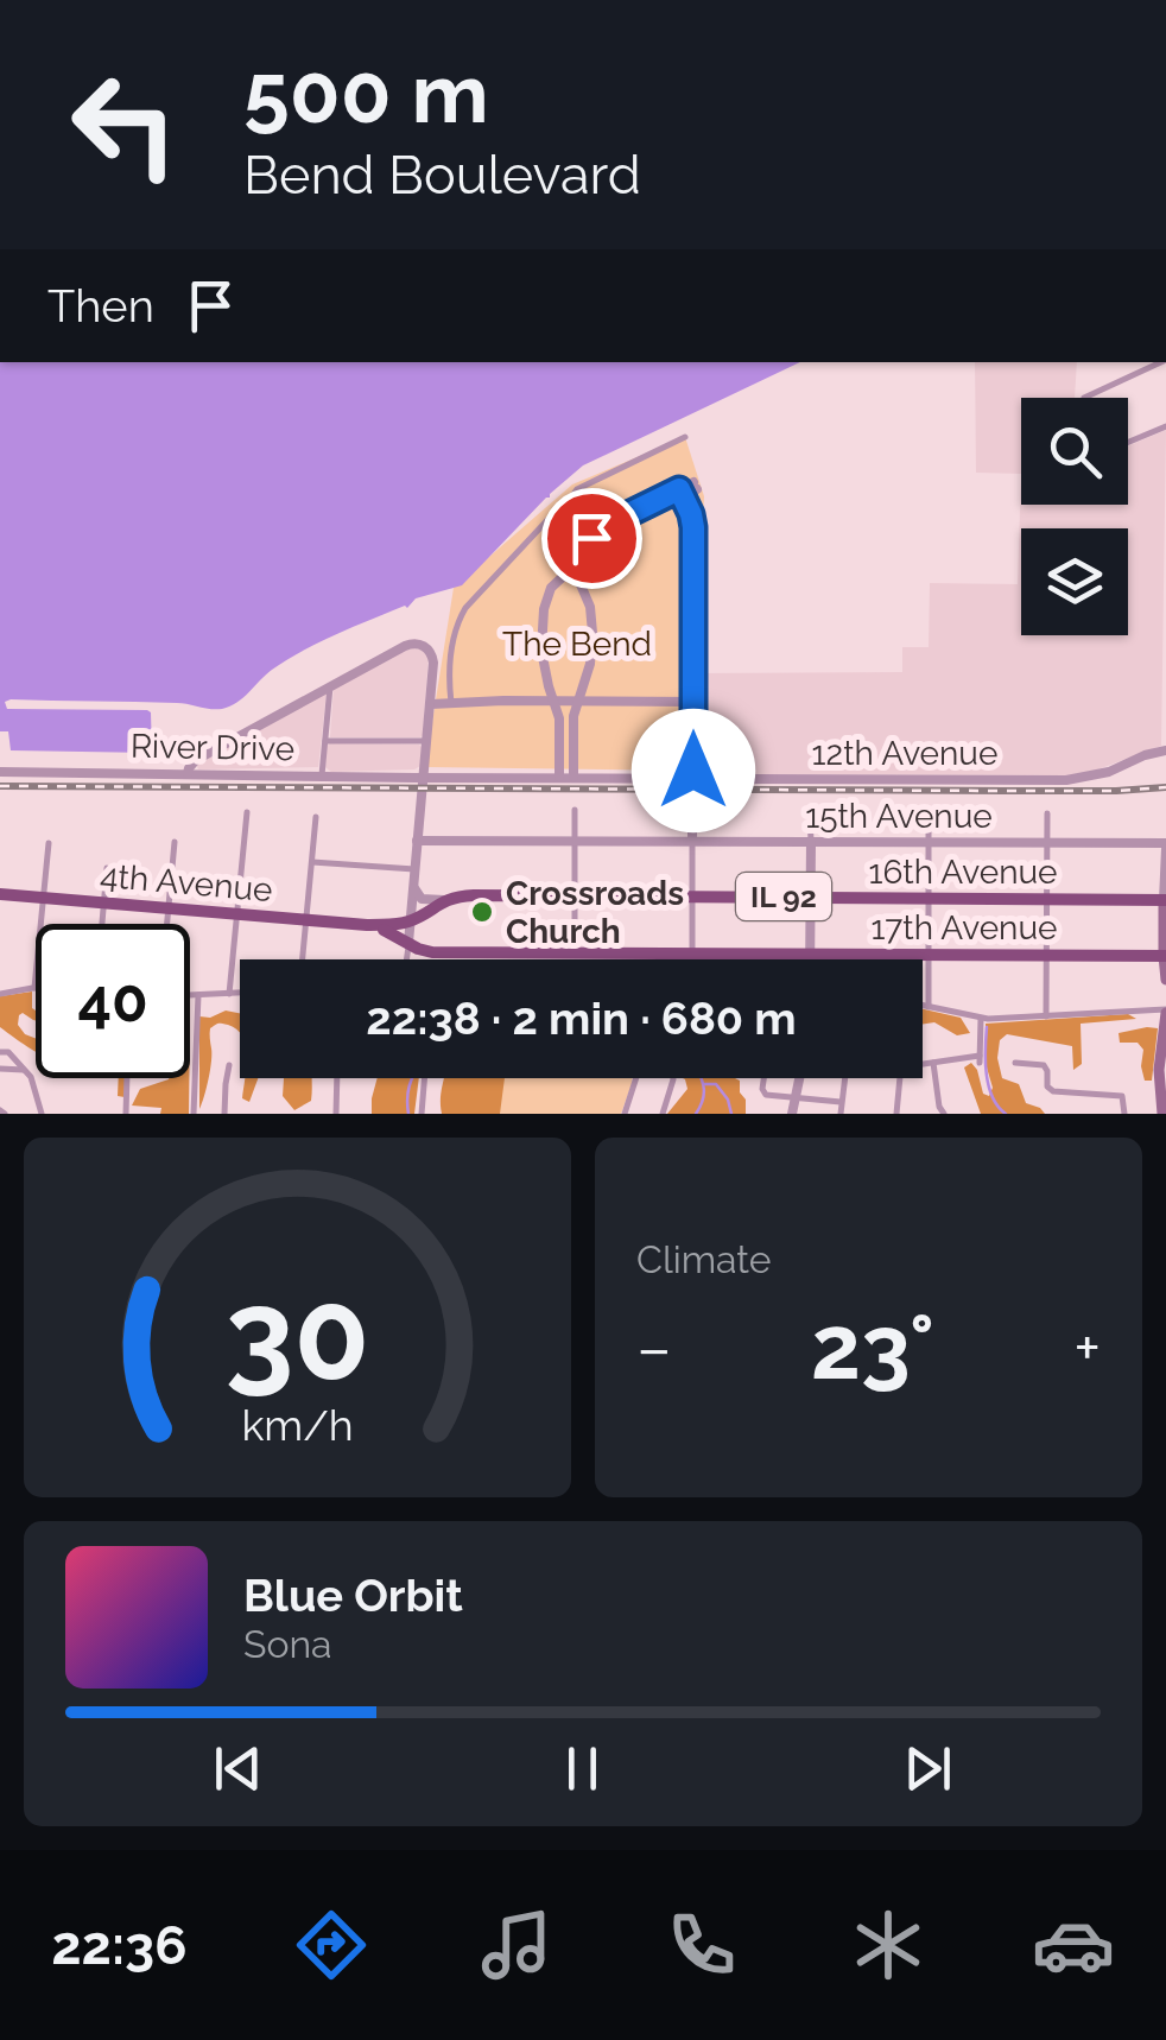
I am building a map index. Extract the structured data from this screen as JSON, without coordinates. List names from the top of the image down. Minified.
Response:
{"streets":{"main road":["16th Avenue","4th Avenue","IL 92","17th Avenue"],"street":["River Drive","12th Avenue","15th Avenue"]},"crossings":[["River Drive","12th Avenue"],["16th Avenue","4th Avenue"],["4th Avenue","17th Avenue"]],"parks":["The Bend"],"places":["Crossroads Church"],"page":{"turn":["500 m","Bend Boulevard"],"then":"Then","limit":"40","trip":"22:38 · 2 min · 680 m","tile":"Climate","heat":["−","23°","+"],"song":["Blue Orbit","Sona"],"tabs":"22:36","gauge":["30","km/h"]}}
